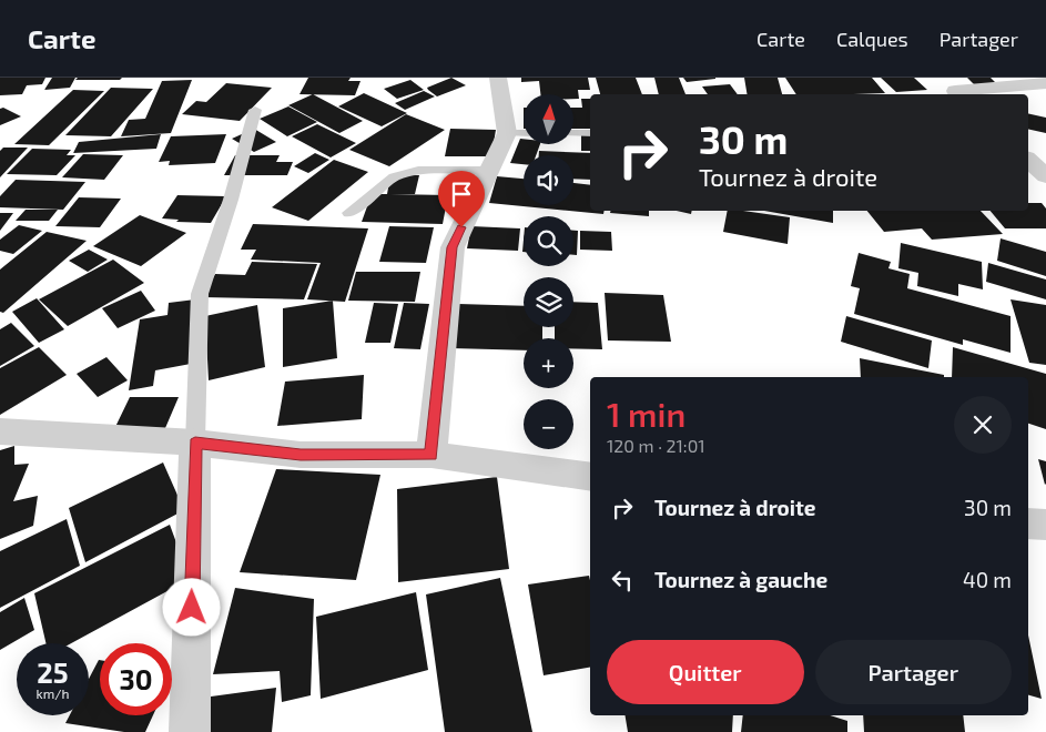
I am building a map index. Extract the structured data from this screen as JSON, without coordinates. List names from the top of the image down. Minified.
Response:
{"north":"top","page":{"header":"Carte","nav":["Carte","Calques","Partager"],"map_buttons":["+","−"],"turn":["30 m","Tournez à droite"],"heading":["1 min","120 m · 21:01"],"list":[{"name":"Tournez à droite","value":"30 m"},{"name":"Tournez à gauche","value":"40 m"}],"buttons":["Quitter","Partager"],"speed":"25 km/h","limit":"30"}}
